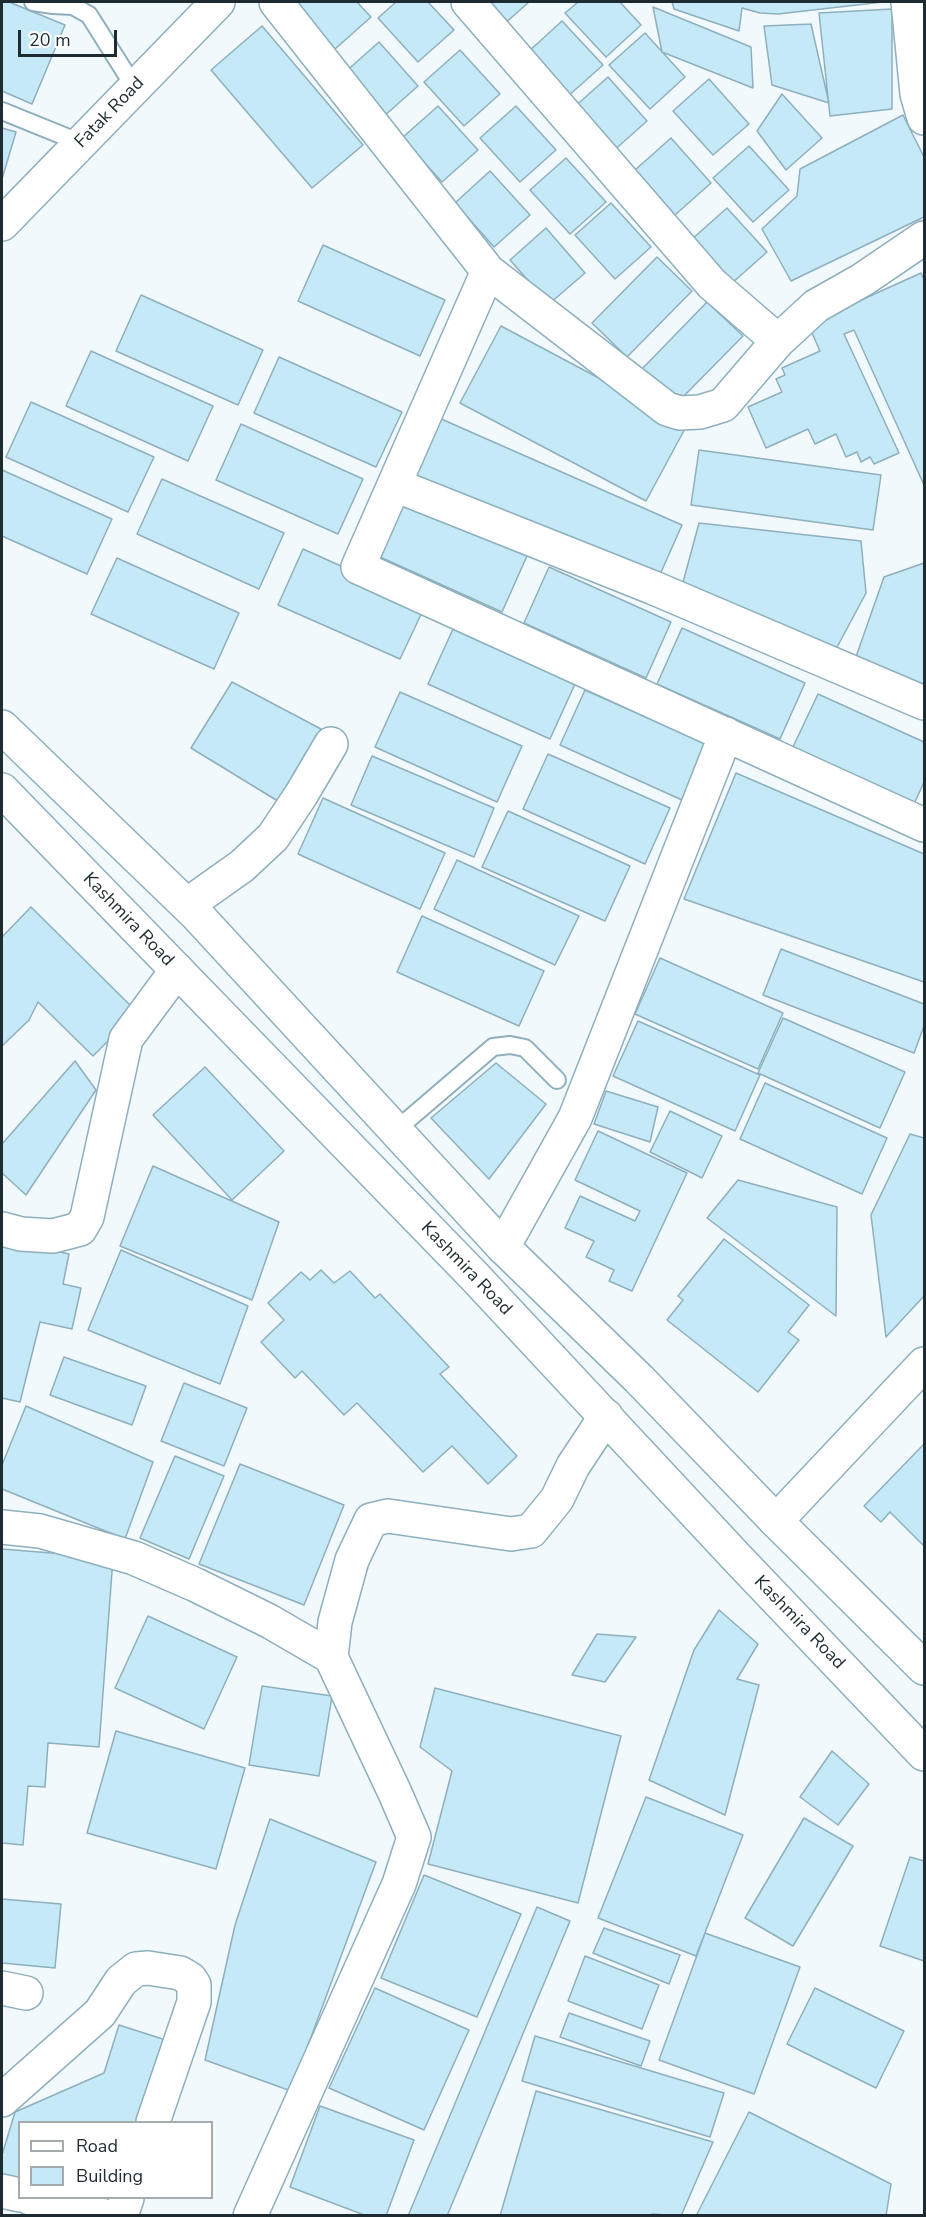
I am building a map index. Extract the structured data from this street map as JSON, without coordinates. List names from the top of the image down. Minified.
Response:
{"streets":{"street":["Fatak Road","Kashmira Road"]},"legend":["Road","Building"],"scale_bar":"20 m"}
